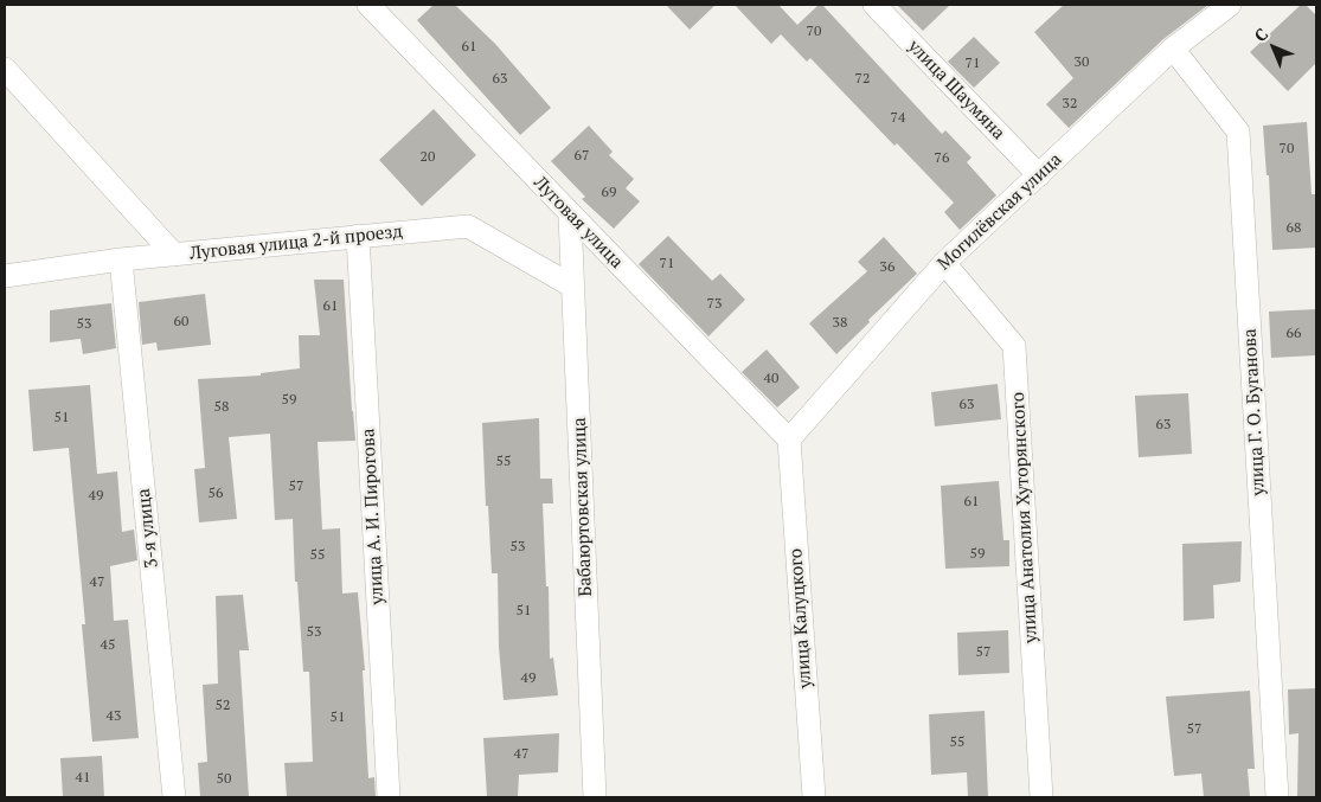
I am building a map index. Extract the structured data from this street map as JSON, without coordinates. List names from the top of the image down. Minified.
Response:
{"streets":{"street":["улица Шаумяна","Могилёвская улица","Луговая улица","Луговая улица 2-й проезд","улица Г. О. Буганова","Бабаюртовская улица","улица А. И. Пирогова","улица Анатолия Хуторянского","3-я улица","улица Калуцкого"]},"crossings":[["улица Шаумяна","Могилёвская улица"],["Могилёвская улица","Луговая улица"],["Могилёвская улица","улица Г. О. Буганова"],["Могилёвская улица","улица Анатолия Хуторянского"],["Могилёвская улица","улица Калуцкого"],["Луговая улица","Бабаюртовская улица"],["Луговая улица","улица Калуцкого"],["Луговая улица 2-й проезд","Бабаюртовская улица"],["Луговая улица 2-й проезд","улица А. И. Пирогова"],["Луговая улица 2-й проезд","3-я улица"]],"house_numbers":["70","61","30","71","63","72","32","74","70","67","20","76","69","68","71","36","73","61","60","38","53","66","40","59","63","58","51","63","55","57","56","49","61","53","59","55","47","51","53","45","57","49","52","43","51","57","55","47","41","50"],"north":"top left"}
